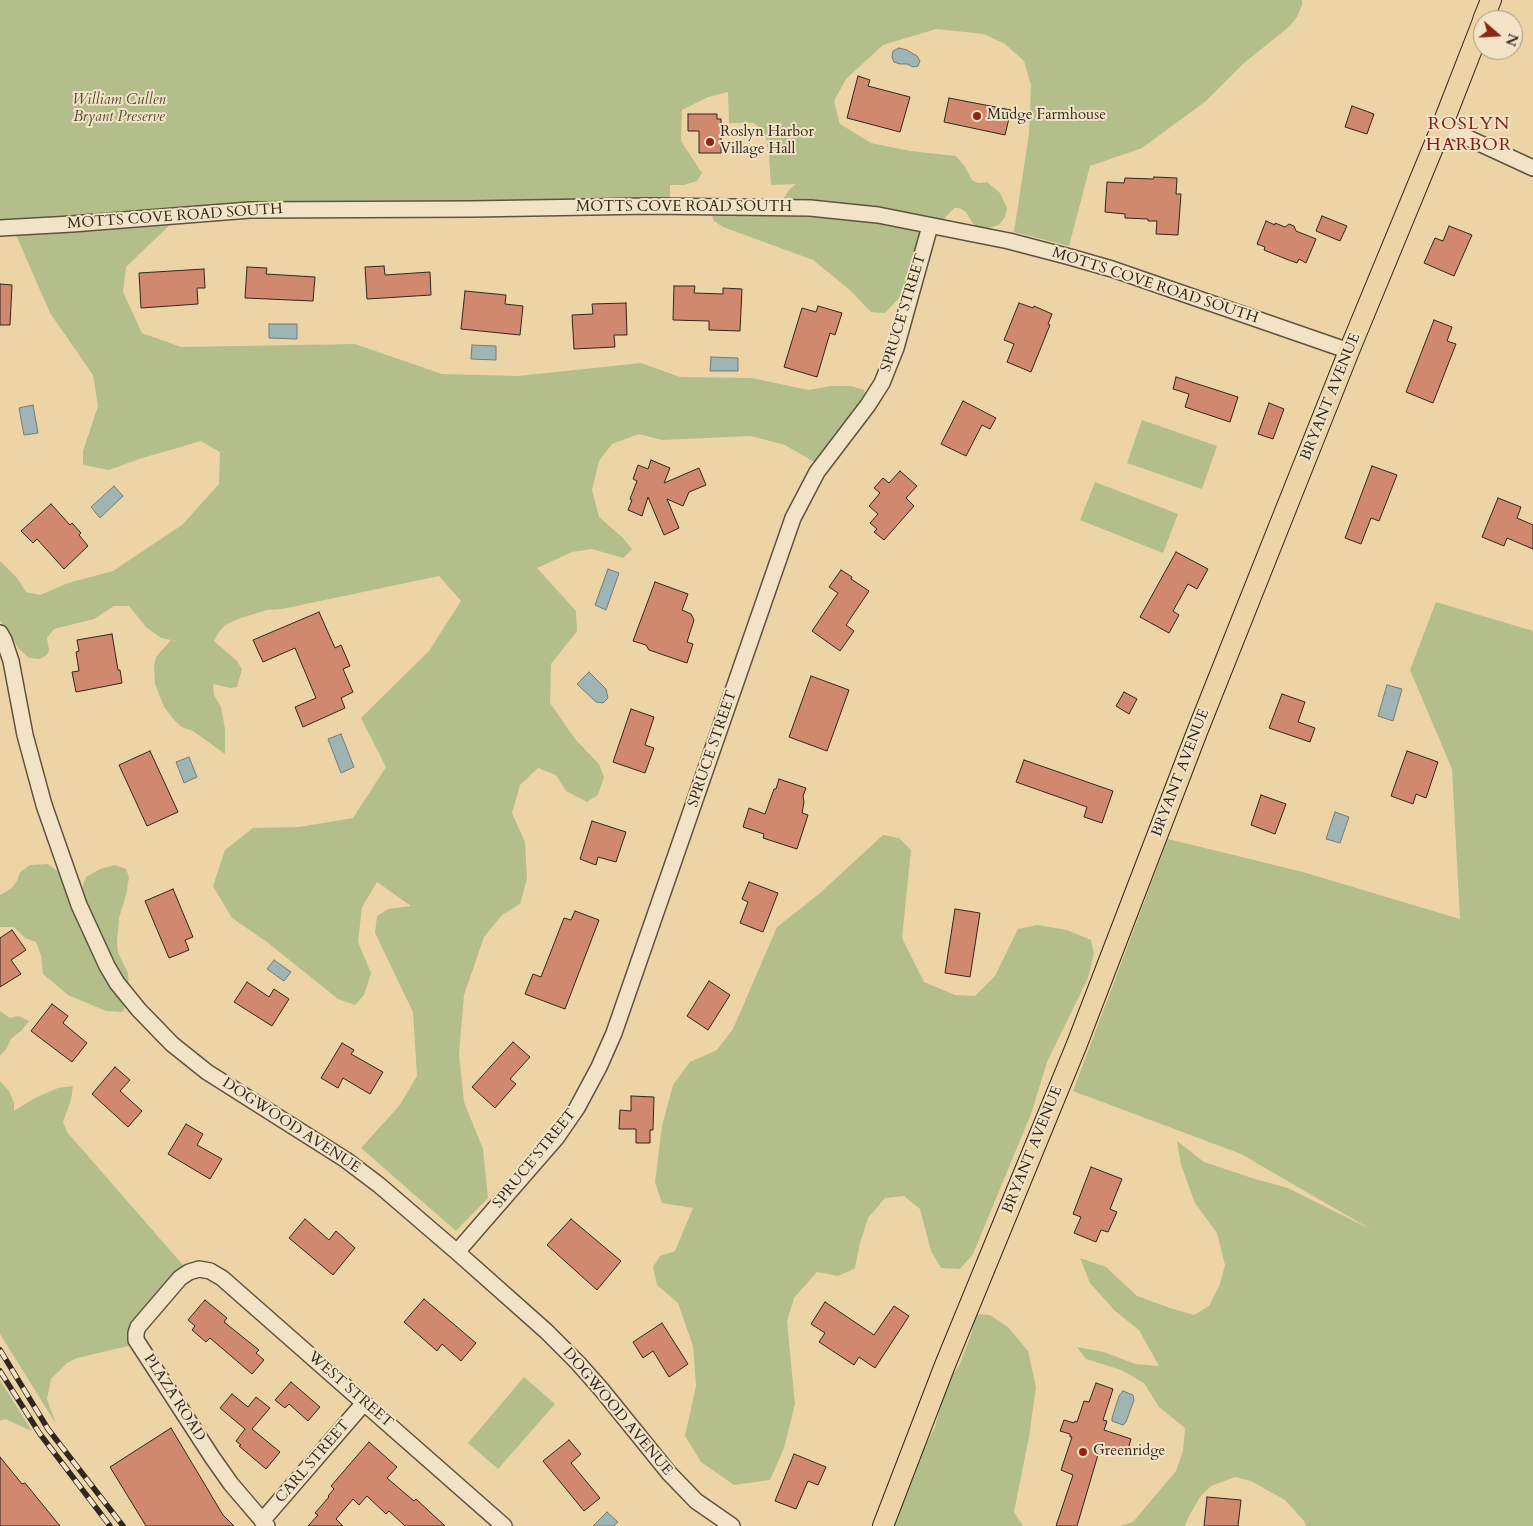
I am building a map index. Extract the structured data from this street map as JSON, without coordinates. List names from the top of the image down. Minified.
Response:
{"streets":{"main road":["BRYANT AVENUE"],"street":["MOTTS COVE ROAD SOUTH","SPRUCE STREET","DOGWOOD AVENUE","WEST STREET","PLAZA ROAD","CARL STREET"]},"crossings":[["MOTTS COVE ROAD SOUTH","SPRUCE STREET"],["MOTTS COVE ROAD SOUTH","BRYANT AVENUE"],["SPRUCE STREET","DOGWOOD AVENUE"],["WEST STREET","PLAZA ROAD"],["WEST STREET","CARL STREET"],["PLAZA ROAD","CARL STREET"]],"districts":["ROSLYN HARBOR"],"parks":["William Cullen Bryant Preserve"],"places":["Mudge Farmhouse","Roslyn Harbor Village Hall","Greenridge"],"north":"right"}
